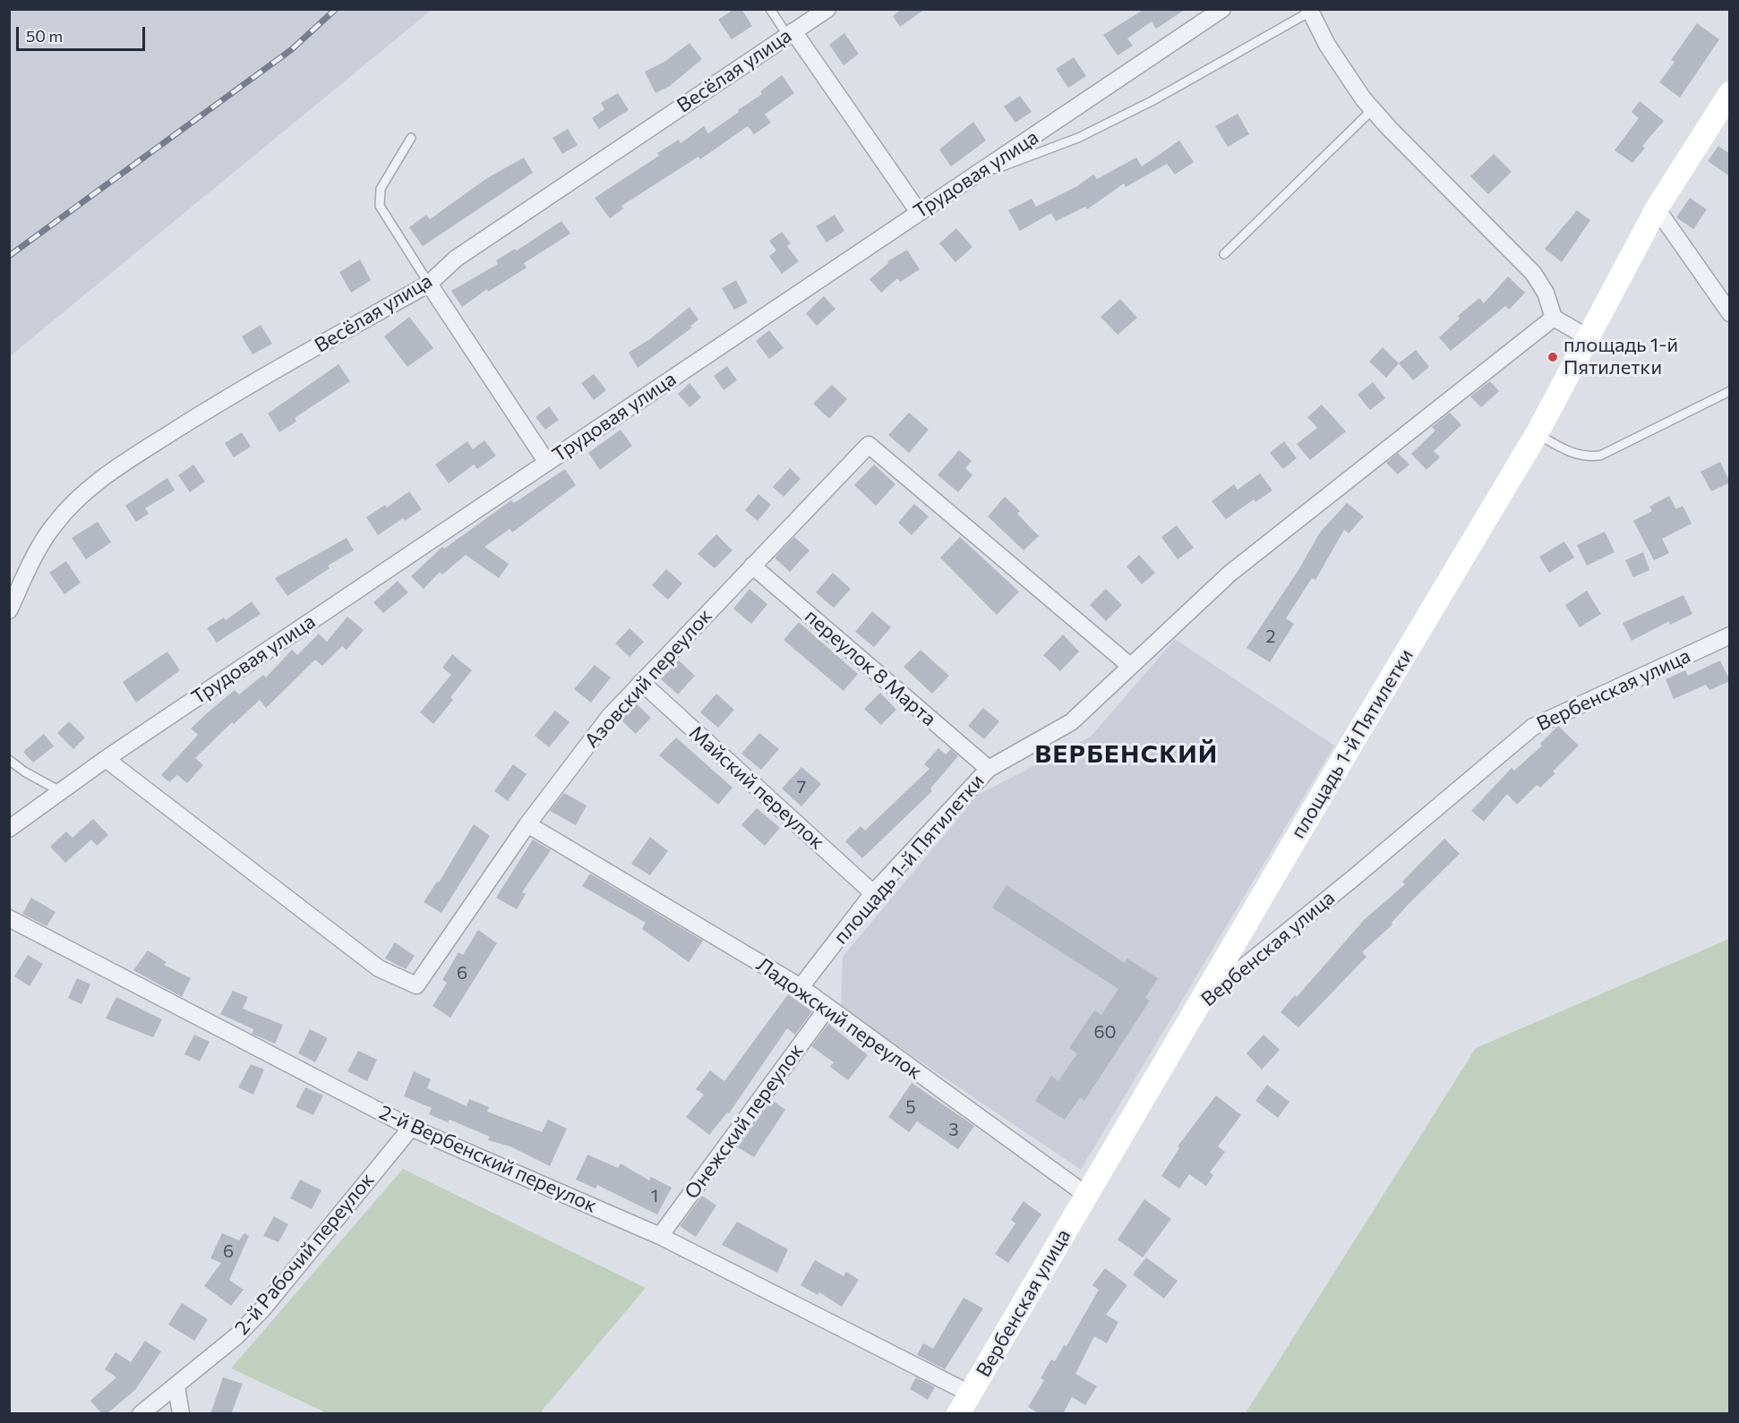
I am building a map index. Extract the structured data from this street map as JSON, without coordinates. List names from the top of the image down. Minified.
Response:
{"streets":{"main road":["Вербенская улица","площадь 1-й Пятилетки"],"street":["Весёлая улица","Трудовая улица","переулок 8 Марта","Азовский переулок","Майский переулок","Ладожский переулок","Онежский переулок","2-й Вербенский переулок","2-й Рабочий переулок"]},"crossings":[["Трудовая улица","Азовский переулок"],["переулок 8 Марта","Азовский переулок"],["переулок 8 Марта","площадь 1-й Пятилетки"],["Азовский переулок","площадь 1-й Пятилетки"],["Азовский переулок","Майский переулок"],["Азовский переулок","Ладожский переулок"],["Вербенская улица","площадь 1-й Пятилетки"],["Вербенская улица","Ладожский переулок"],["Вербенская улица","2-й Вербенский переулок"],["площадь 1-й Пятилетки","Майский переулок"],["площадь 1-й Пятилетки","Ладожский переулок"],["Ладожский переулок","Онежский переулок"],["Онежский переулок","2-й Вербенский переулок"],["2-й Вербенский переулок","2-й Рабочий переулок"]],"districts":["ВЕРБЕНСКИЙ"],"places":["площадь 1-й Пятилетки"],"house_numbers":["2","7","6","60","5","3","1","6"],"scale_bar":"50 m"}
